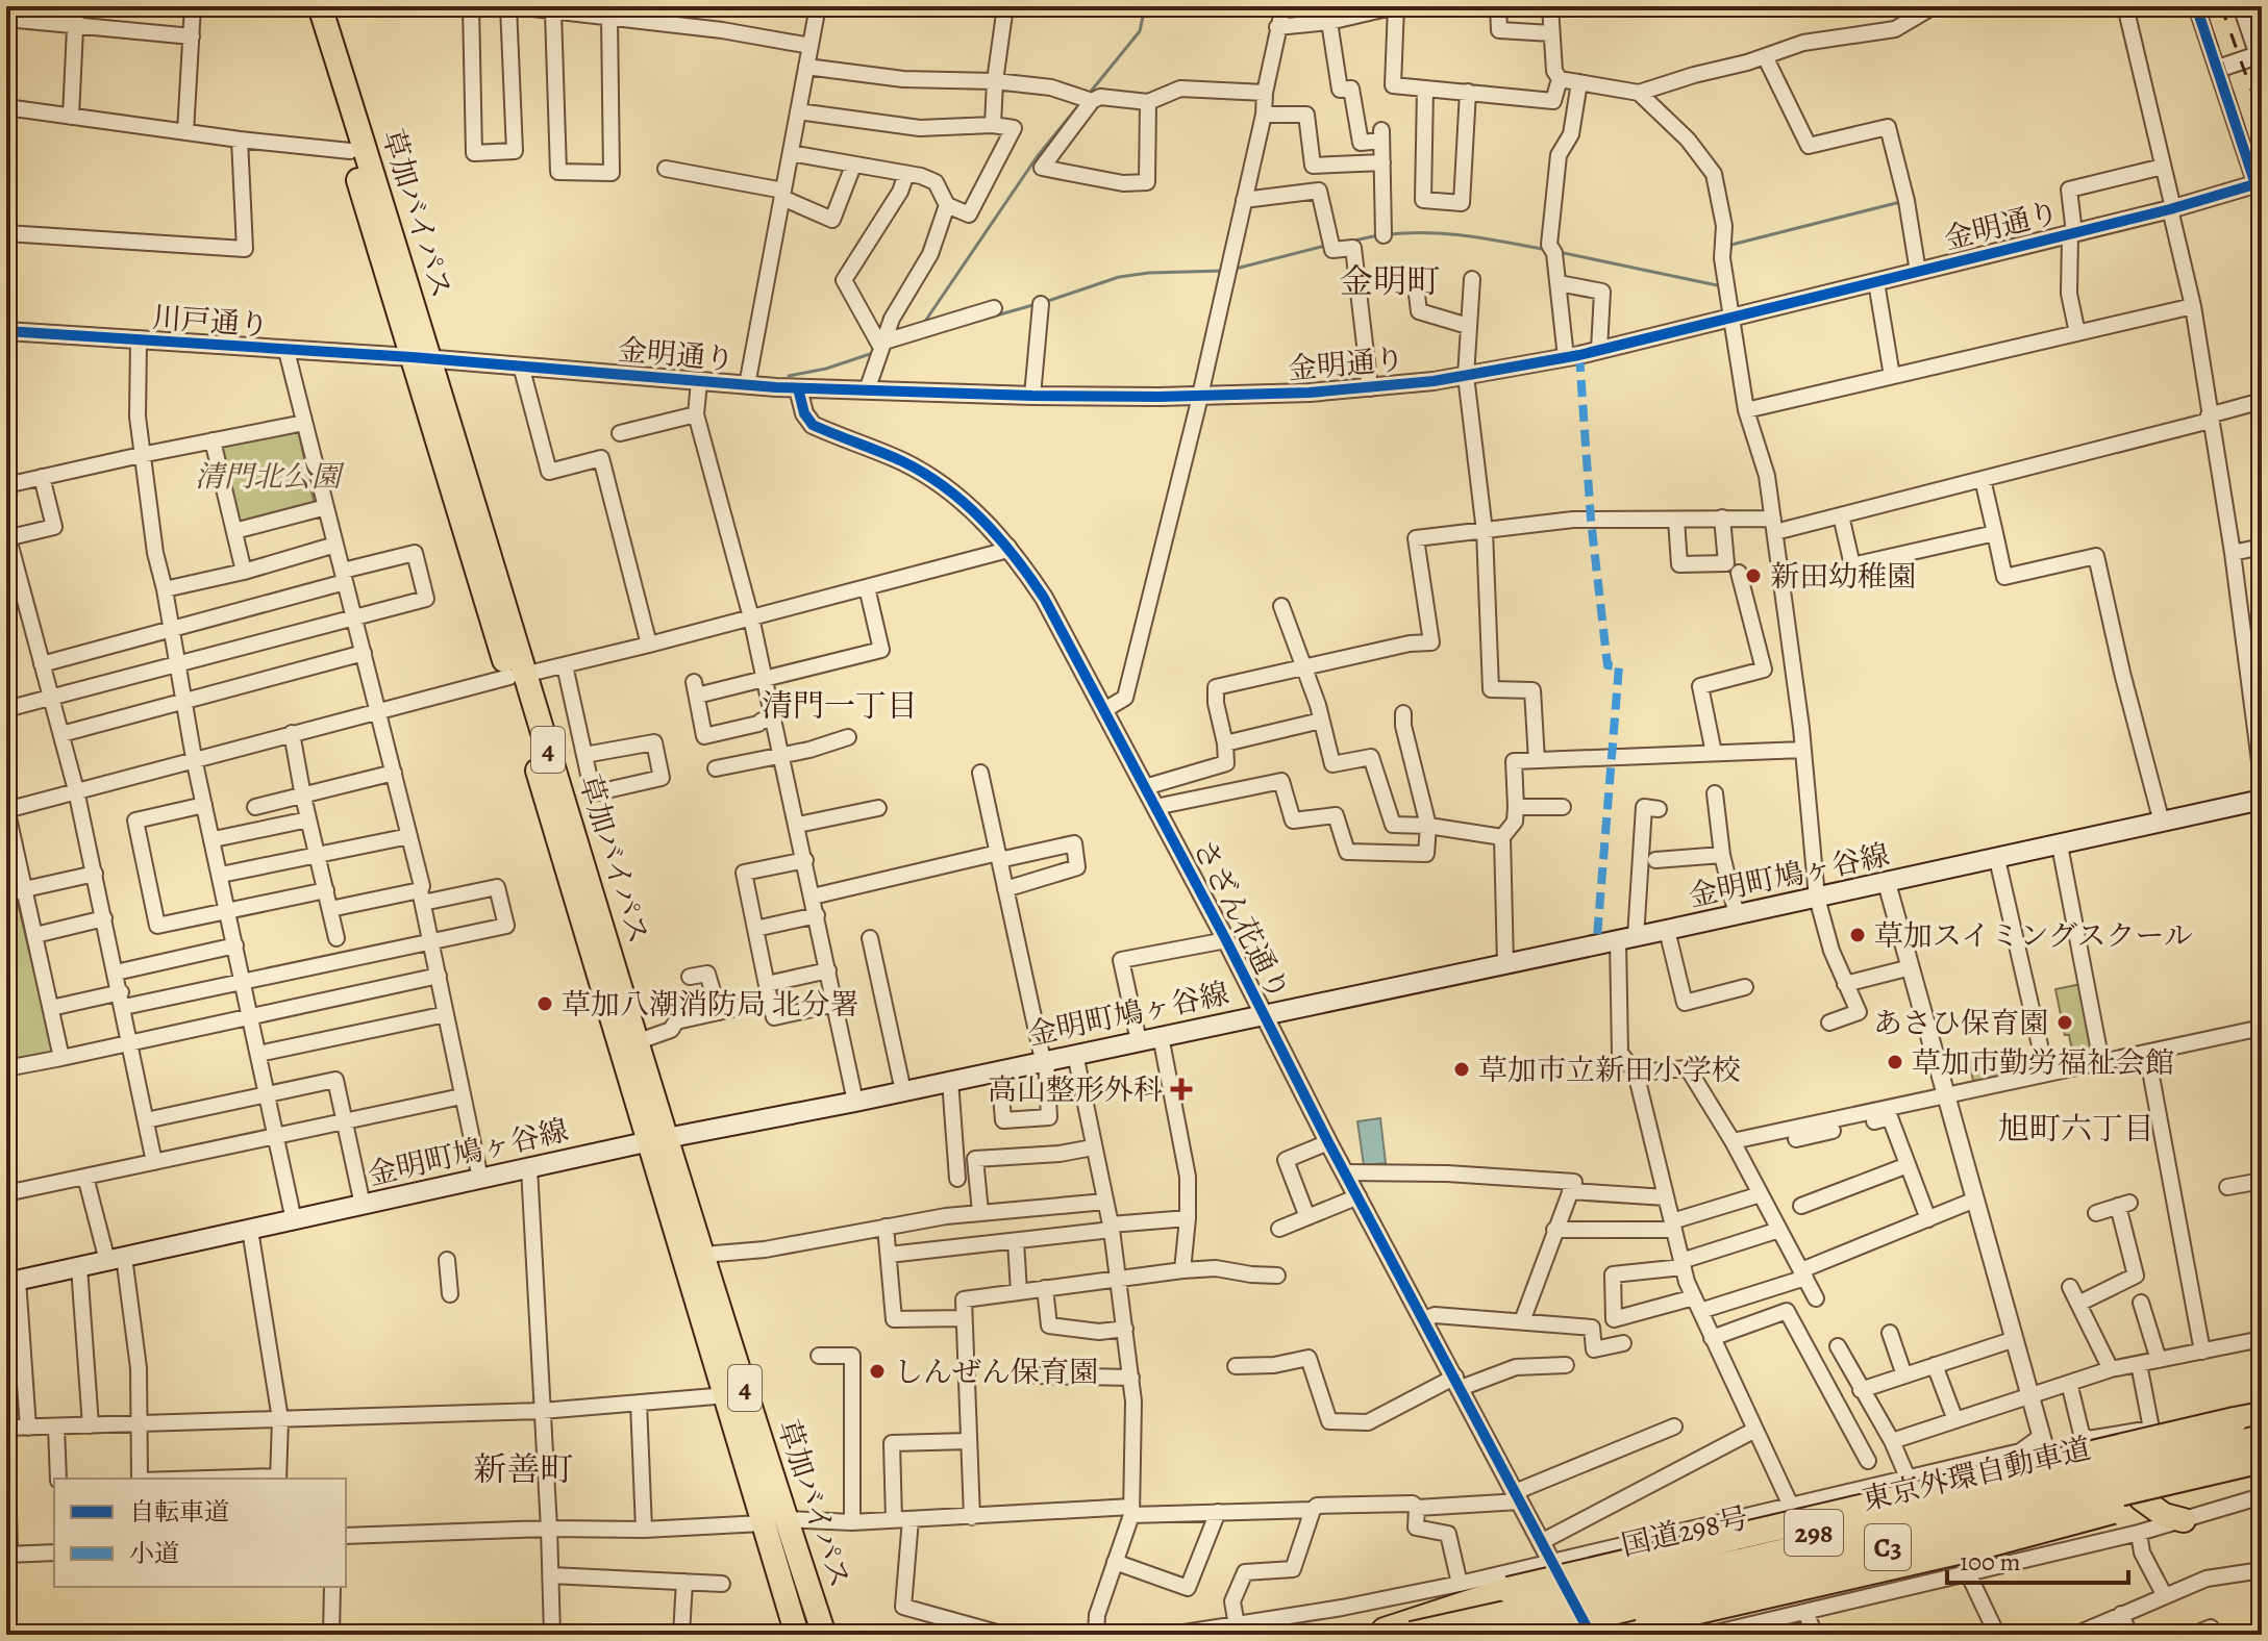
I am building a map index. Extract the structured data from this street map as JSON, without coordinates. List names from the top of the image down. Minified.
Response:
{"streets":{"highway":["草加バイパス","4","東京外環自動車道","国道298号","298","C3"],"main road":["金明町鳩ヶ谷線"],"street":["金明通り","川戸通り","さざん花通り"]},"crossings":[["草加バイパス","金明通り"],["草加バイパス","川戸通り"],["草加バイパス","金明町鳩ヶ谷線"],["金明通り","川戸通り"],["金明通り","さざん花通り"],["金明町鳩ヶ谷線","さざん花通り"],["東京外環自動車道","298"]],"districts":["金明町","清門一丁目","旭町六丁目","新善町"],"parks":["清門北公園"],"places":{"other":["新田幼稚園","草加スイミングスクール","草加八潮消防局 北分署","あさひ保育園","草加市勤労福祉会館","草加市立新田小学校","しんぜん保育園"],"health":["高山整形外科"]},"legend":["自転車道","小道"],"scale_bar":"100 m"}
